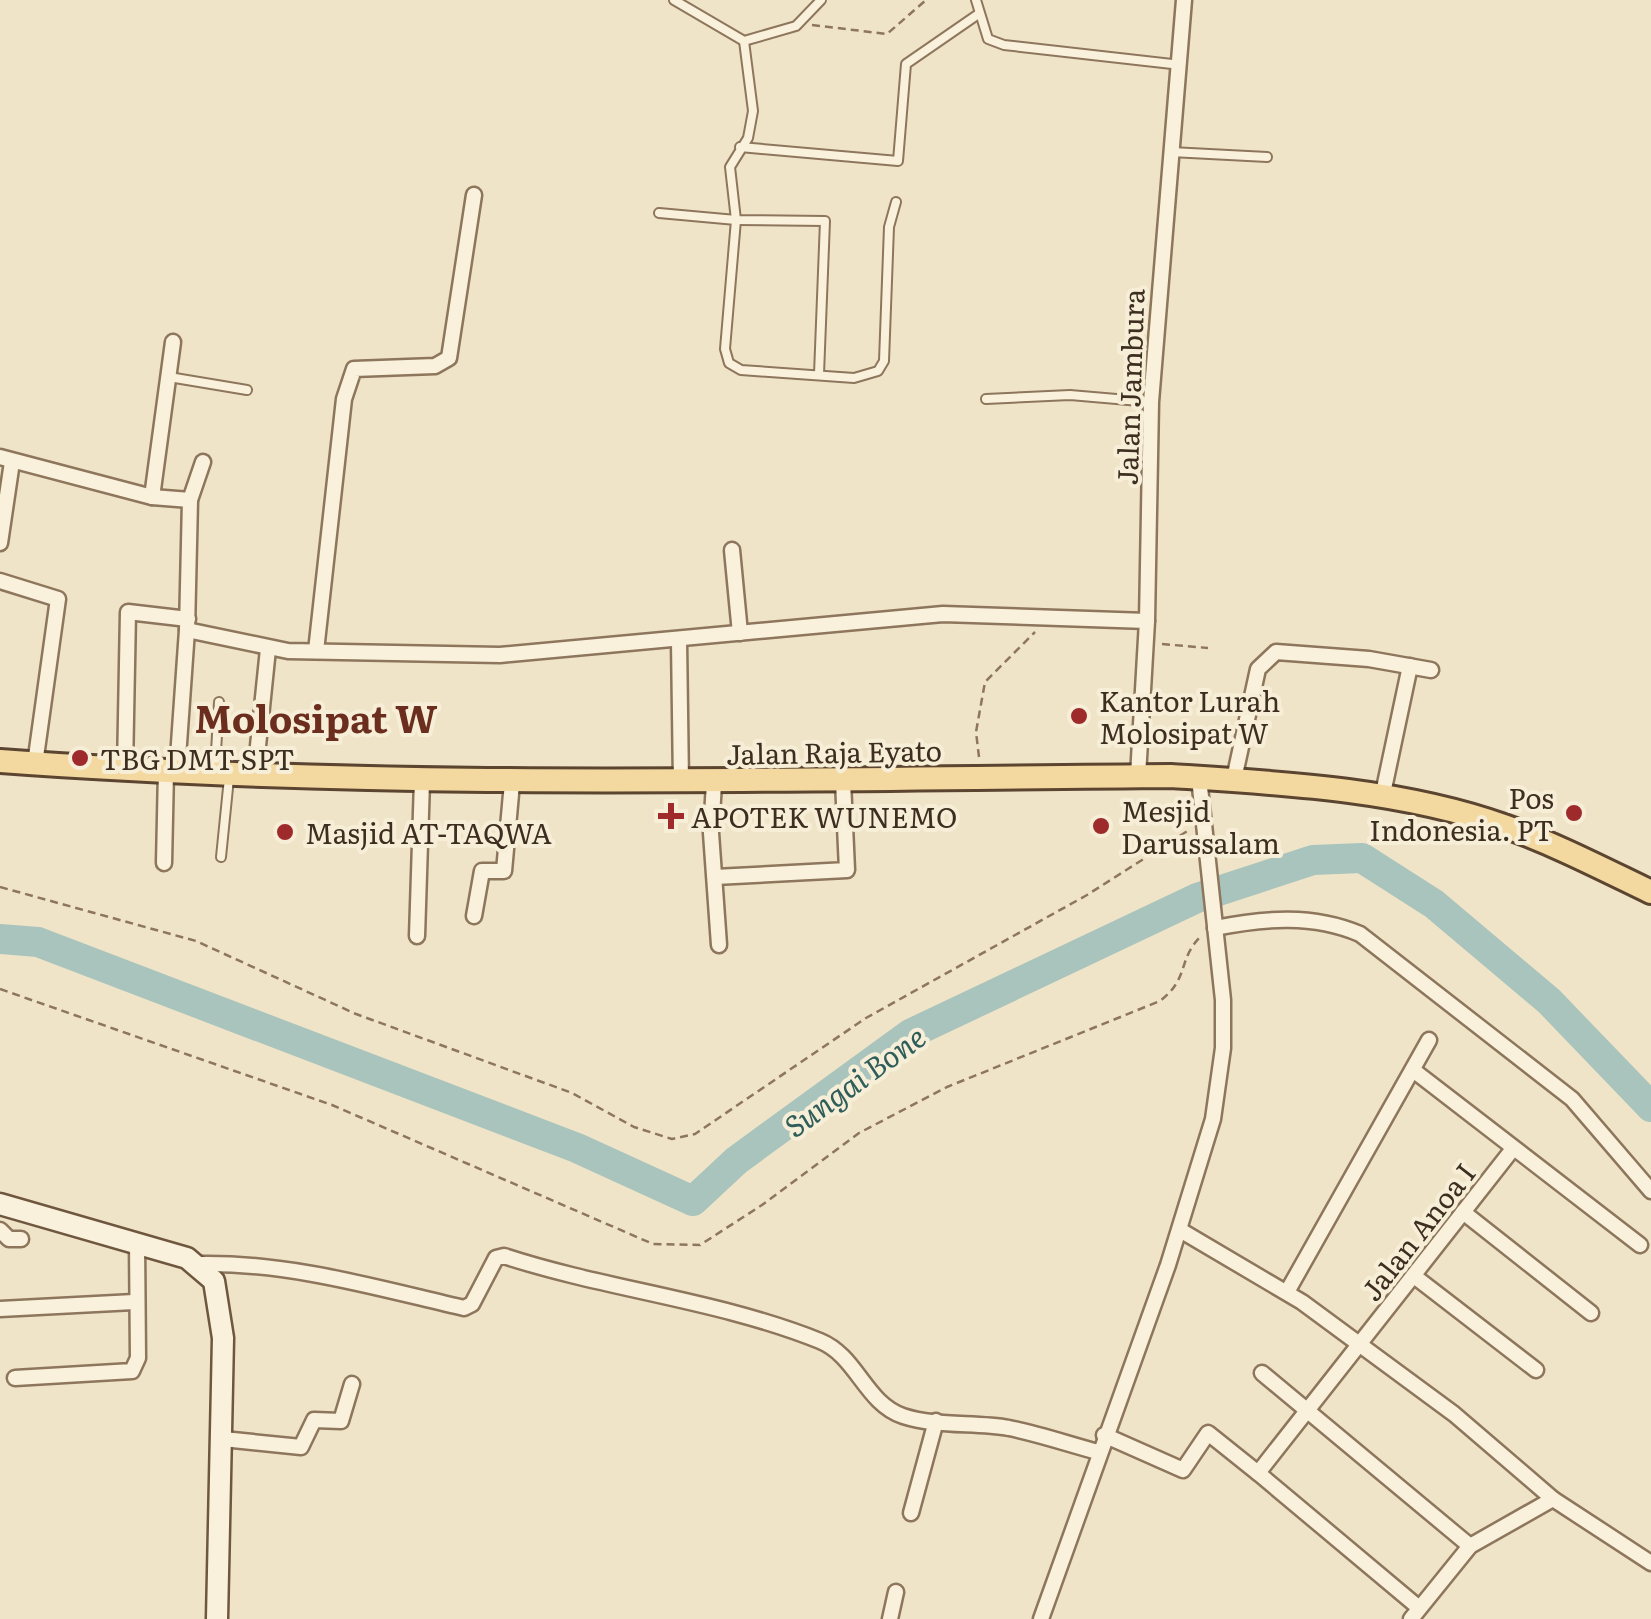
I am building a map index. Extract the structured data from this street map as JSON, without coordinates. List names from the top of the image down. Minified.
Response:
{"streets":{"main road":["Jalan Raja Eyato"],"street":["Jalan Jambura","Jalan Anoa I"]},"crossings":[["Jalan Jambura","Jalan Raja Eyato"]],"districts":["Molosipat W"],"water":["Sungai Bone"],"places":{"other":["Kantor Lurah Molosipat W","TBG DMT SPT","Pos Indonesia. PT","Mesjid Darussalam","Masjid AT-TAQWA"],"health":["APOTEK WUNEMO"]}}
